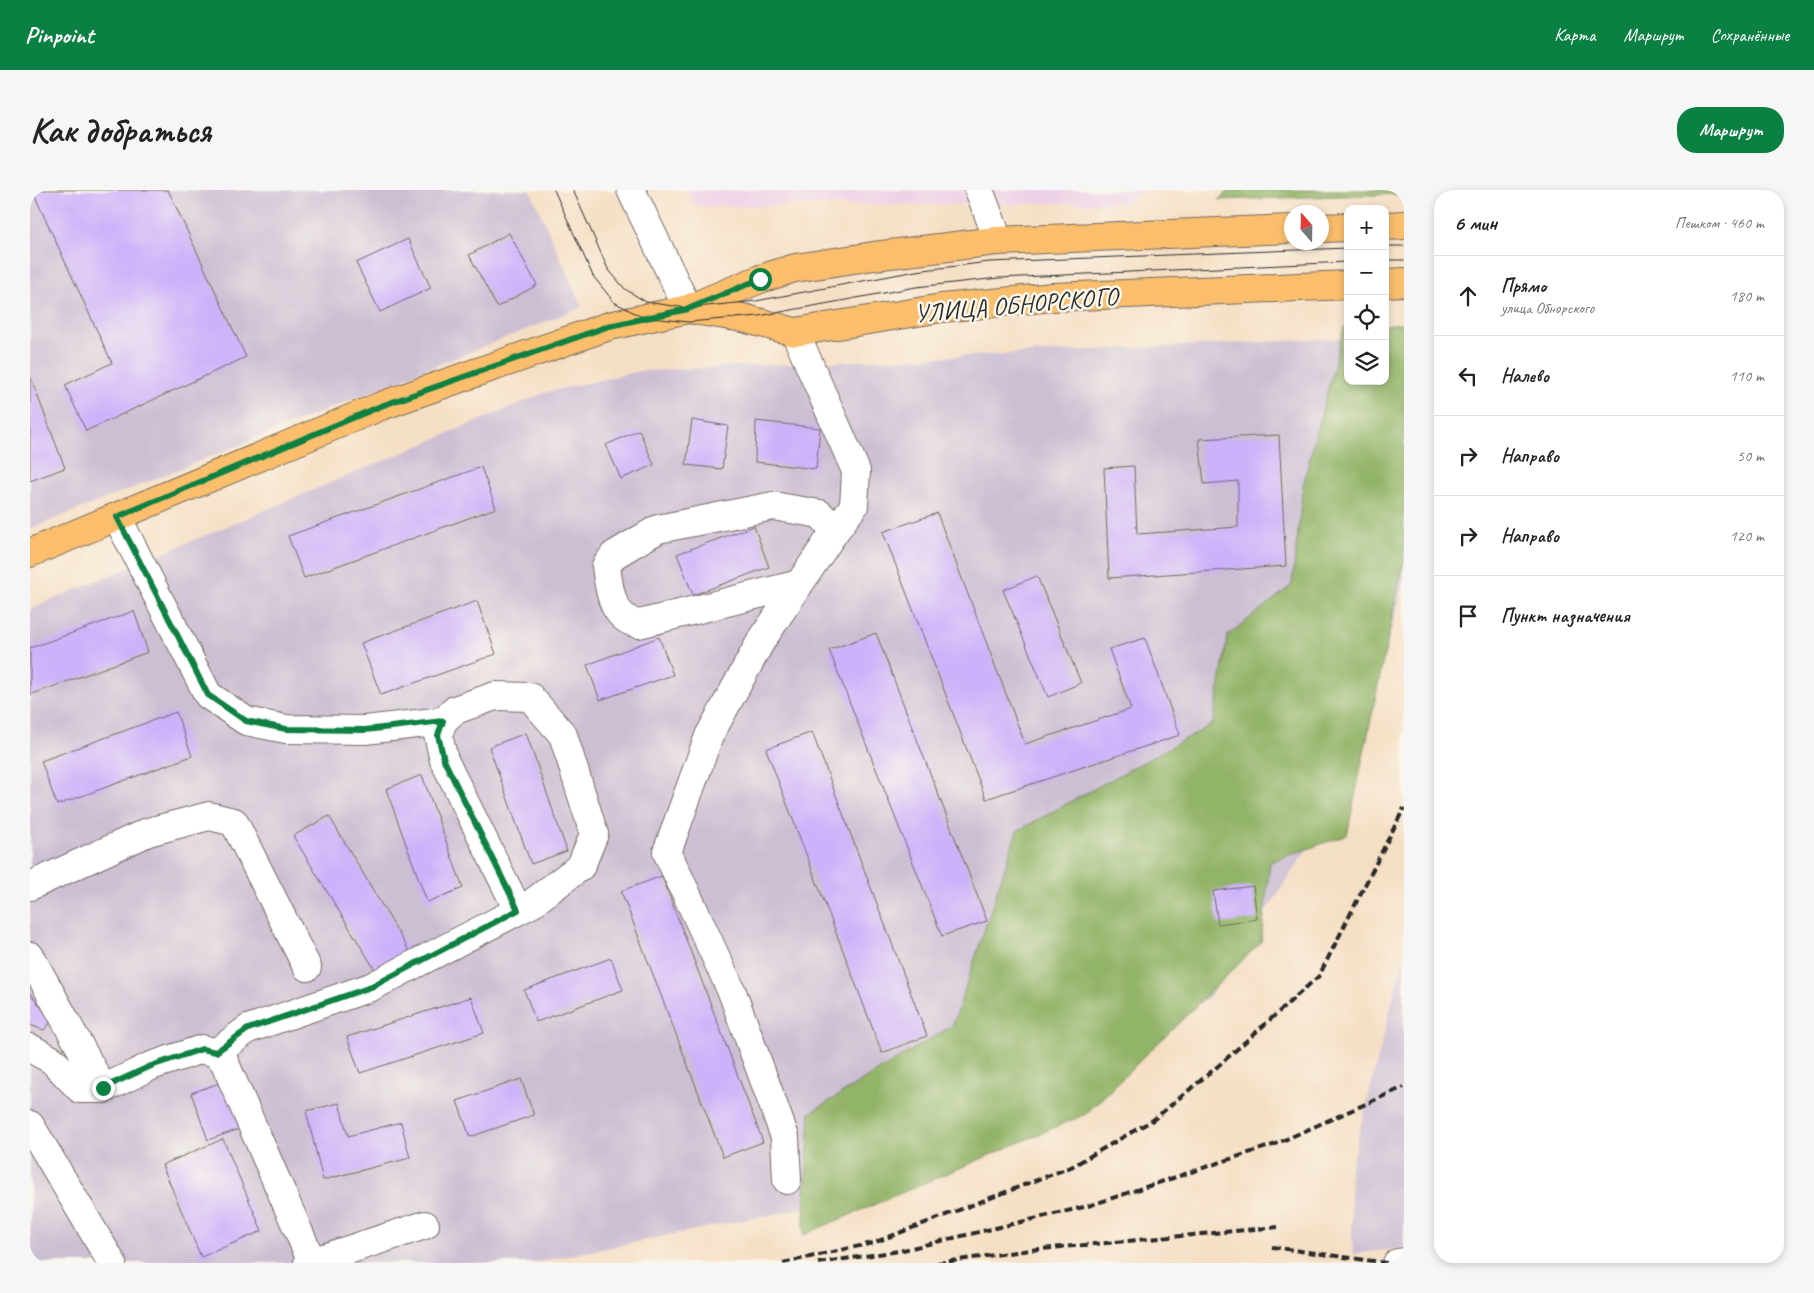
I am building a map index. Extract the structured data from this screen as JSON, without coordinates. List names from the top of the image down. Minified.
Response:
{"streets":{"main road":["УЛИЦА ОБНОРСКОГО"]},"north":"top","page":{"header":"Pinpoint","nav":["Карта","Маршрут","Сохранённые"],"buttons":"Маршрут","title":"Как добраться","heading":["6 мин","Пешком · 460 m"],"map_buttons":["+","−"],"list":[["Прямо","улица Обнорского","180 m"],["Налево","110 m"],["Направо","50 m"],["Направо","120 m"],"Пункт назначения"]}}
